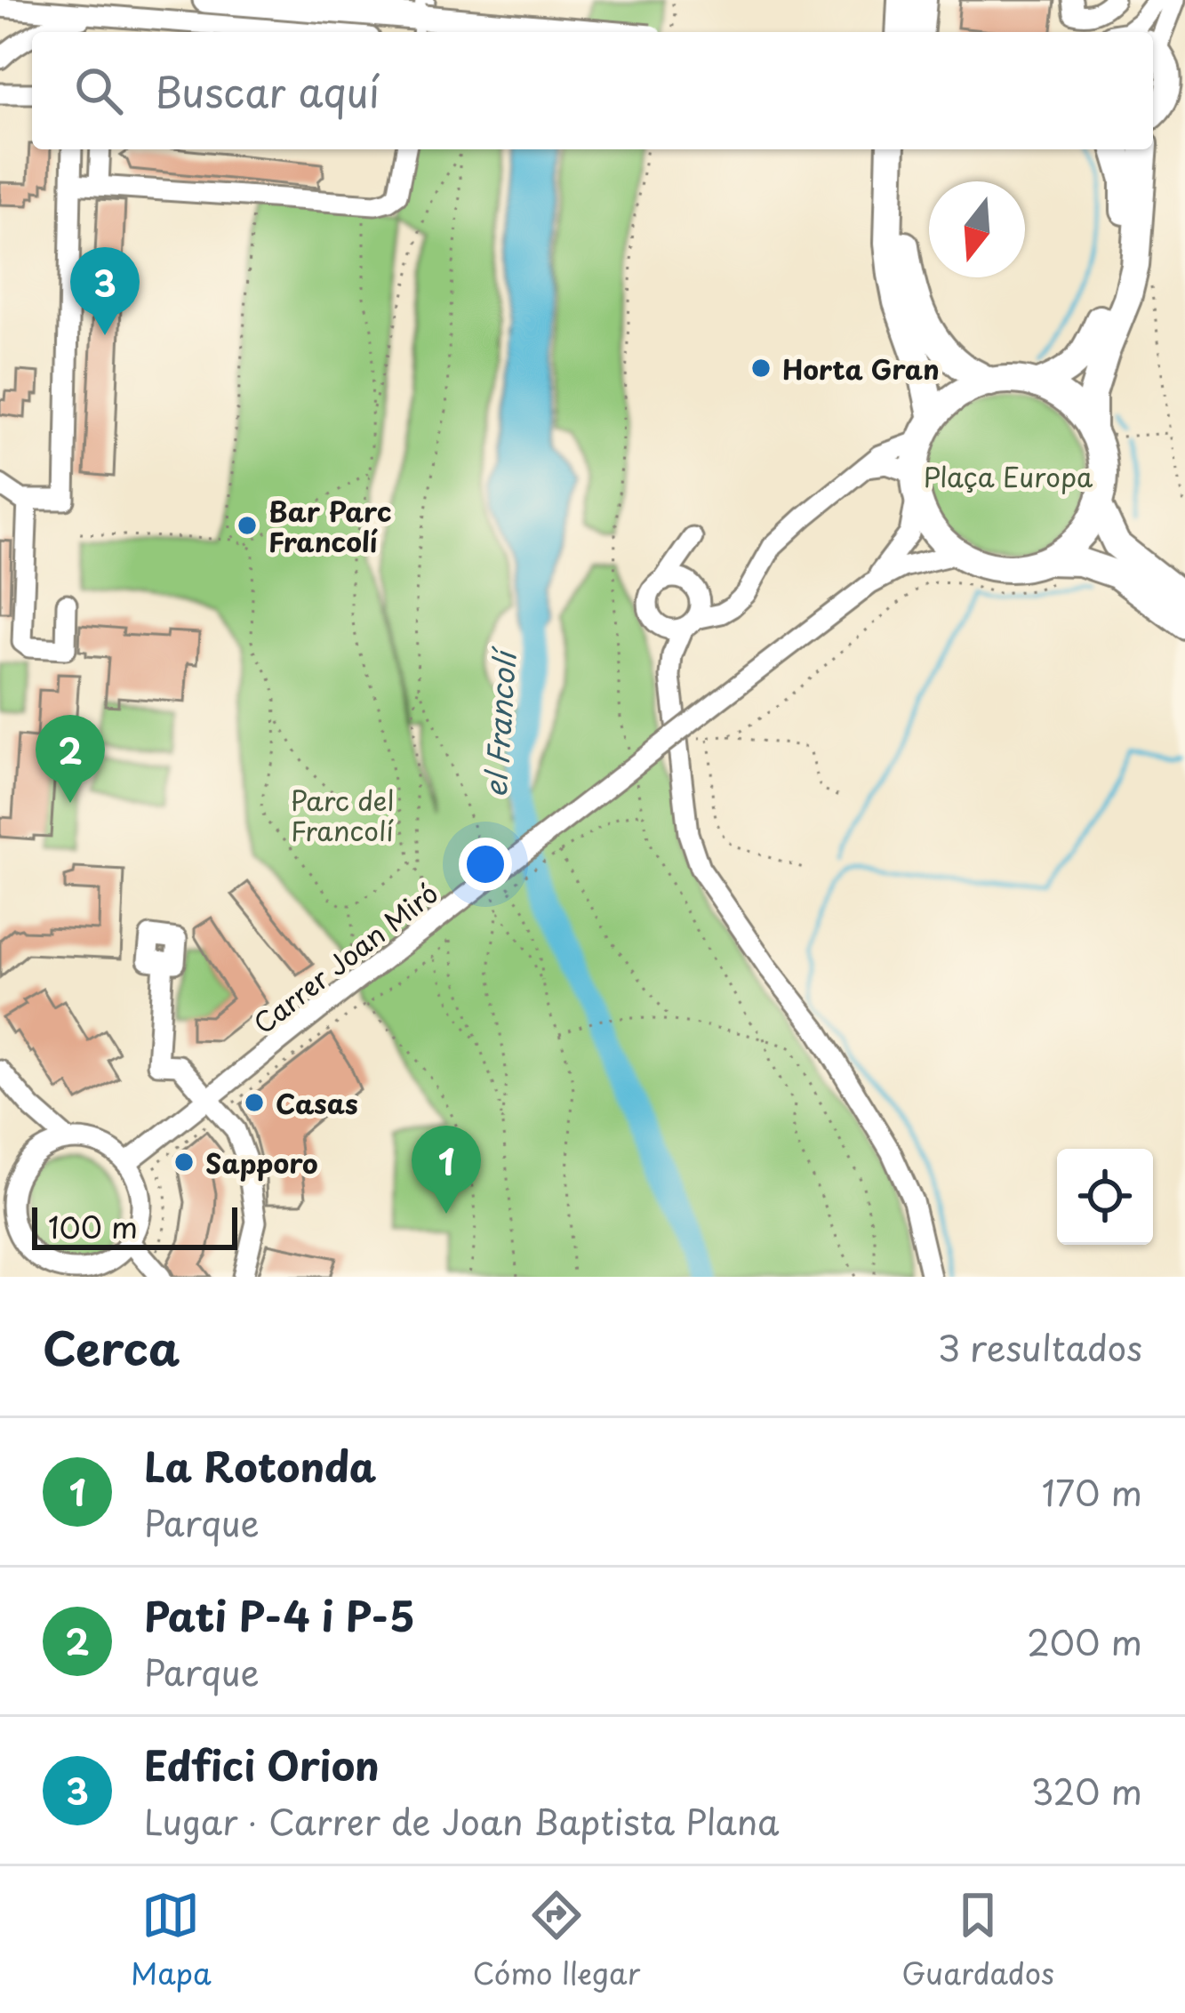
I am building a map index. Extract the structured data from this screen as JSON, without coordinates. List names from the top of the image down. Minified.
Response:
{"streets":{"street":["Carrer Joan Miró"]},"water":["el Francolí"],"parks":["Plaça Europa","Parc del Francolí"],"places":["Horta Gran","Bar Parc Francolí","Casas","Sapporo"],"scale_bar":"100 m","north":"bottom","page":{"search":"Buscar aquí","pins":["3","2","1"],"scale":"100 m","heading":["Cerca","3 resultados"],"list":[{"mark":"1","name":"La Rotonda","note":"Parque","value":"170 m"},{"mark":"2","name":"Pati P-4 i P-5","note":"Parque","value":"200 m"},{"mark":"3","name":"Edfici Orion","note":"Lugar · Carrer de Joan Baptista Plana","value":"320 m"}],"nav":["Mapa","Cómo llegar","Guardados"]}}
